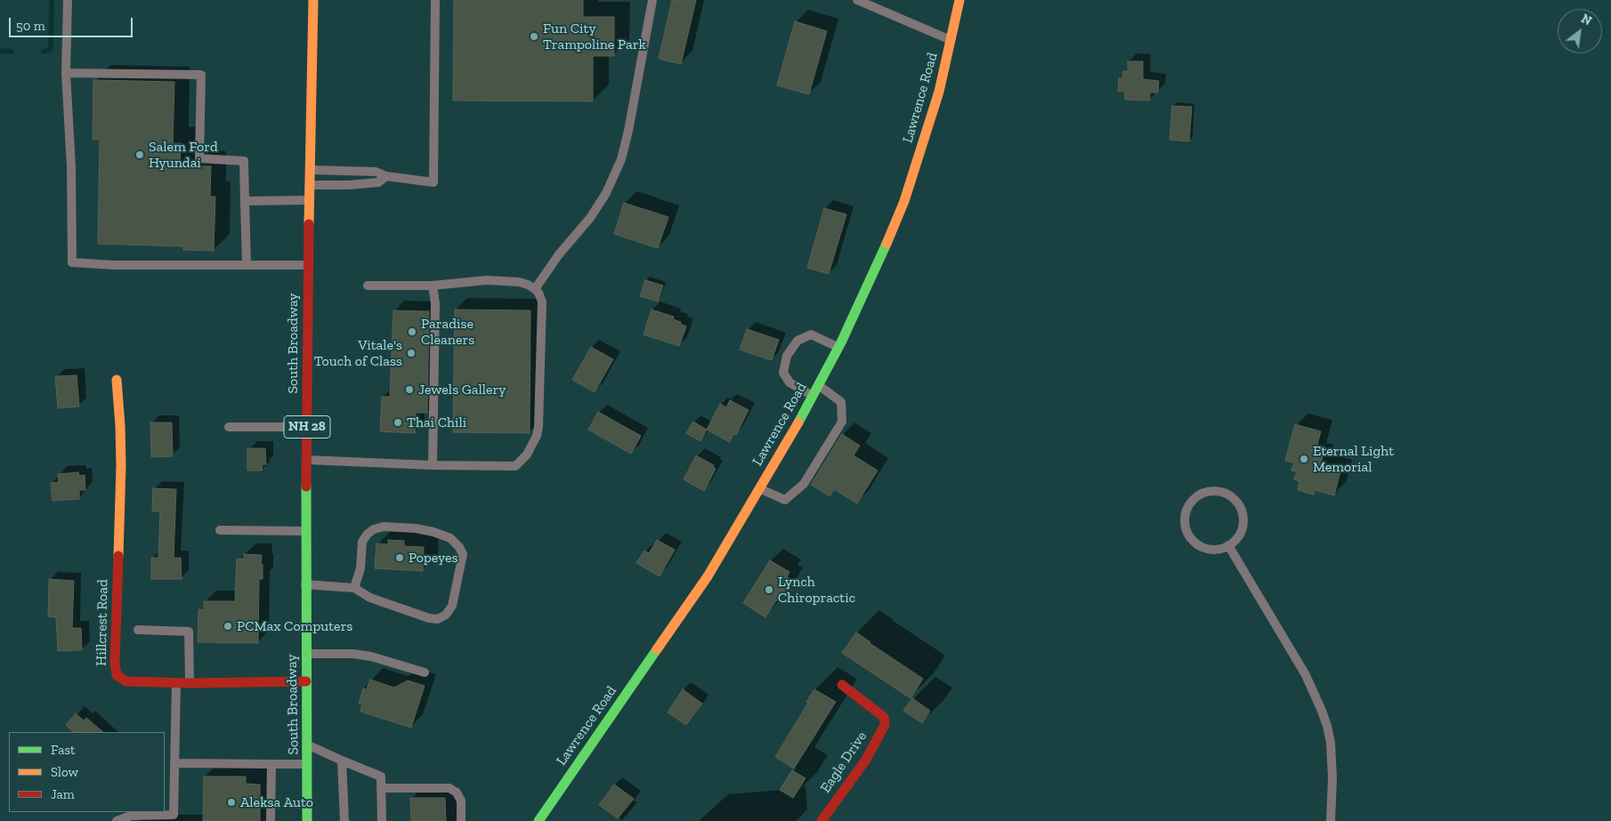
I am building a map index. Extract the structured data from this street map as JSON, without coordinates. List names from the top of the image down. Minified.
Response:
{"streets":{"street":["Lawrence Road","South Broadway","NH 28","Hillcrest Road","Eagle Drive"]},"crossings":[["South Broadway","Hillcrest Road"]],"places":["Fun City Trampoline Park","Salem Ford Hyundai","Paradise Cleaners","Vitale's Touch of Class","Jewels Gallery","Thai Chili","Eternal Light Memorial","Popeyes","Lynch Chiropractic","PCMax Computers","Aleksa Auto"],"legend":["Fast","Slow","Jam"],"scale_bar":"50 m","north":"top right"}
